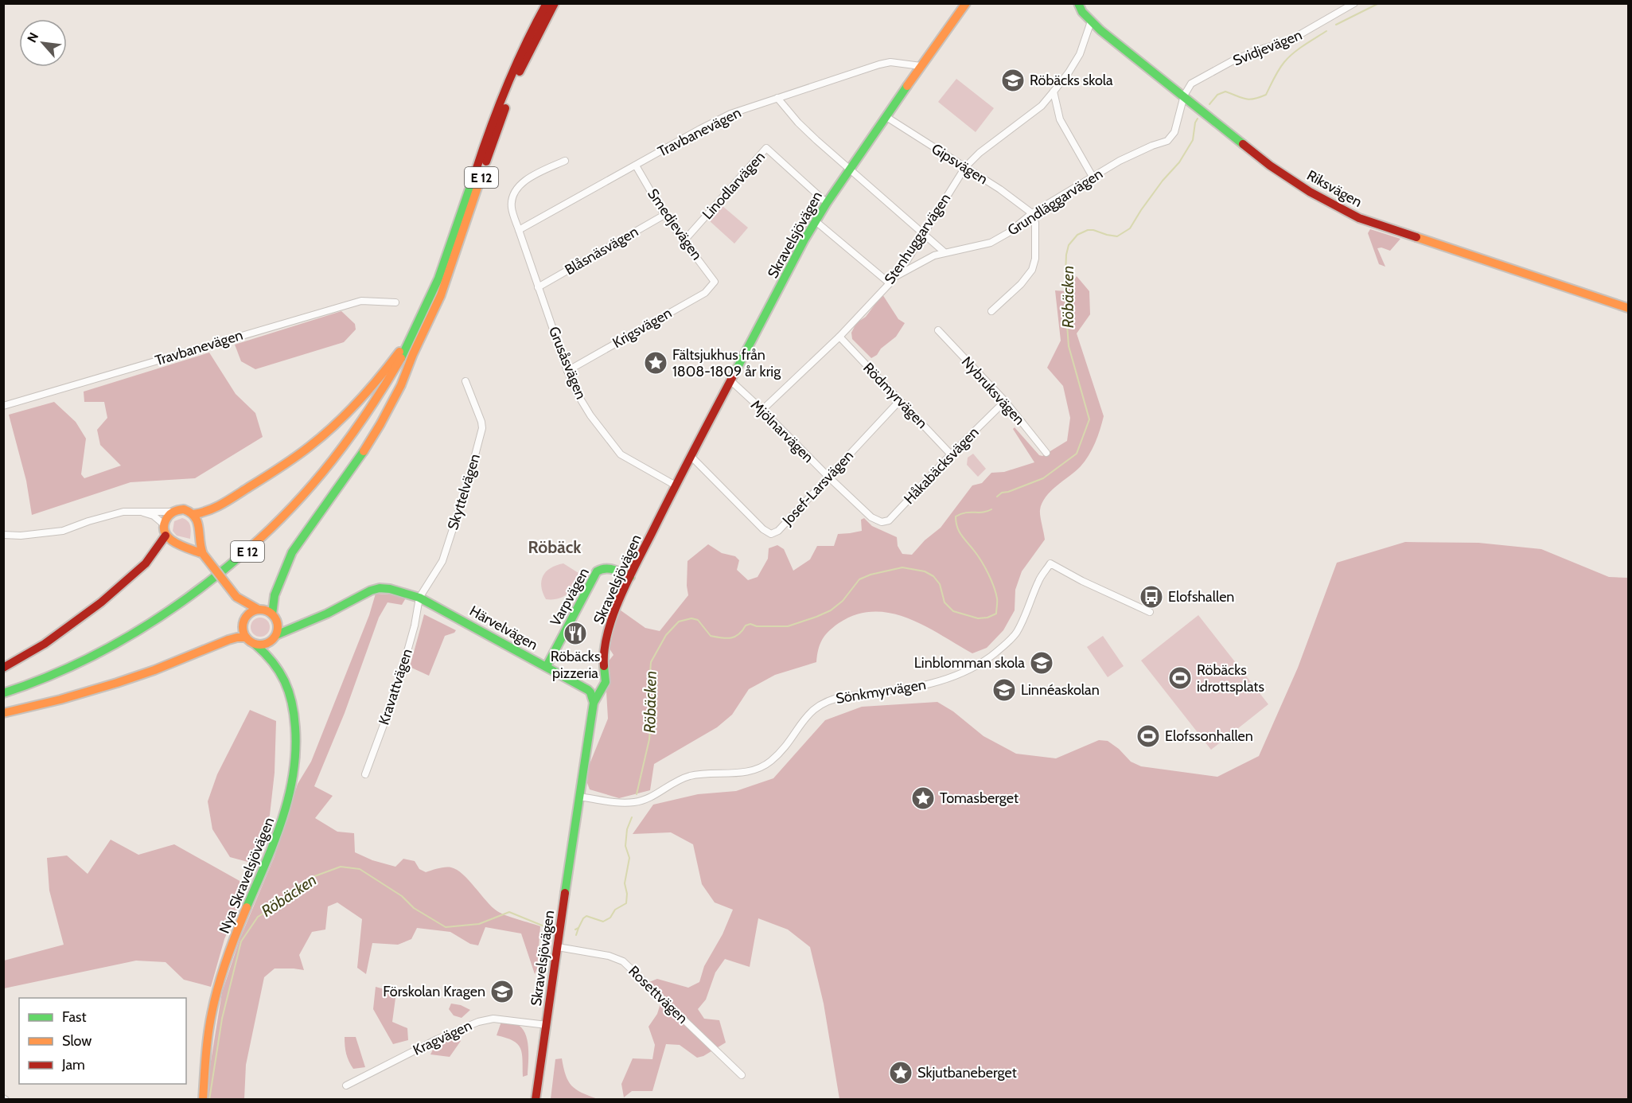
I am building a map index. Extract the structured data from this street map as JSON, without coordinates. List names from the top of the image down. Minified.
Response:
{"streets":{"main road":["E 12","Riksvägen","Skravelsjövägen","Varpvägen","Härvelvägen","Nya Skravelsjövägen"],"street":["Svidjevägen","Travbanevägen","Gipsvägen","Linodlarvägen","Grundläggarvägen","Smedjevägen","Stenhuggarvägen","Blåsnäsvägen","Krigsvägen","Grusåsvägen","Nybruksvägen","Rödmyrvägen","Mjölnarvägen","Håkabäcksvägen","Josef-Larsvägen","Skyttelvägen","Kravattvägen","Sönkmyrvägen","Rosettvägen","Kragvägen"]},"crossings":[["Svidjevägen","Riksvägen"],["Svidjevägen","Grundläggarvägen"],["Travbanevägen","Smedjevägen"],["Travbanevägen","Skravelsjövägen"],["Travbanevägen","Grusåsvägen"],["Gipsvägen","Grundläggarvägen"],["Gipsvägen","Skravelsjövägen"],["Gipsvägen","Stenhuggarvägen"],["Linodlarvägen","Smedjevägen"],["Linodlarvägen","Skravelsjövägen"],["Riksvägen","Grundläggarvägen"],["Riksvägen","Stenhuggarvägen"],["Grundläggarvägen","Stenhuggarvägen"],["Smedjevägen","Blåsnäsvägen"],["Smedjevägen","Krigsvägen"],["Skravelsjövägen","Grusåsvägen"],["Skravelsjövägen","Mjölnarvägen"],["Skravelsjövägen","Josef-Larsvägen"],["Skravelsjövägen","Varpvägen"],["Skravelsjövägen","Härvelvägen"],["Skravelsjövägen","Sönkmyrvägen"],["Skravelsjövägen","Rosettvägen"],["Skravelsjövägen","Kragvägen"],["Stenhuggarvägen","Rödmyrvägen"],["Stenhuggarvägen","Mjölnarvägen"],["Blåsnäsvägen","Grusåsvägen"],["Krigsvägen","Grusåsvägen"],["Nybruksvägen","Håkabäcksvägen"],["Rödmyrvägen","Håkabäcksvägen"],["Rödmyrvägen","Josef-Larsvägen"],["Mjölnarvägen","Håkabäcksvägen"],["Mjölnarvägen","Josef-Larsvägen"],["Skyttelvägen","Härvelvägen"],["Skyttelvägen","Kravattvägen"],["Varpvägen","Härvelvägen"],["Härvelvägen","Kravattvägen"]],"districts":["Röbäck"],"water":["Röbäcken"],"places":{"school or university":["Röbäcks skola","Linblomman skola","Linnéaskolan","Förskolan Kragen"],"place":["Fältsjukhus från 1808-1809 år krig","Tomasberget","Skjutbaneberget"],"bus stop":["Elofshallen"],"restaurant":["Röbäcks pizzeria"],"sports":["Röbäcks idrottsplats","Elofssonhallen"]},"legend":["Fast","Slow","Jam"],"north":"top left"}
